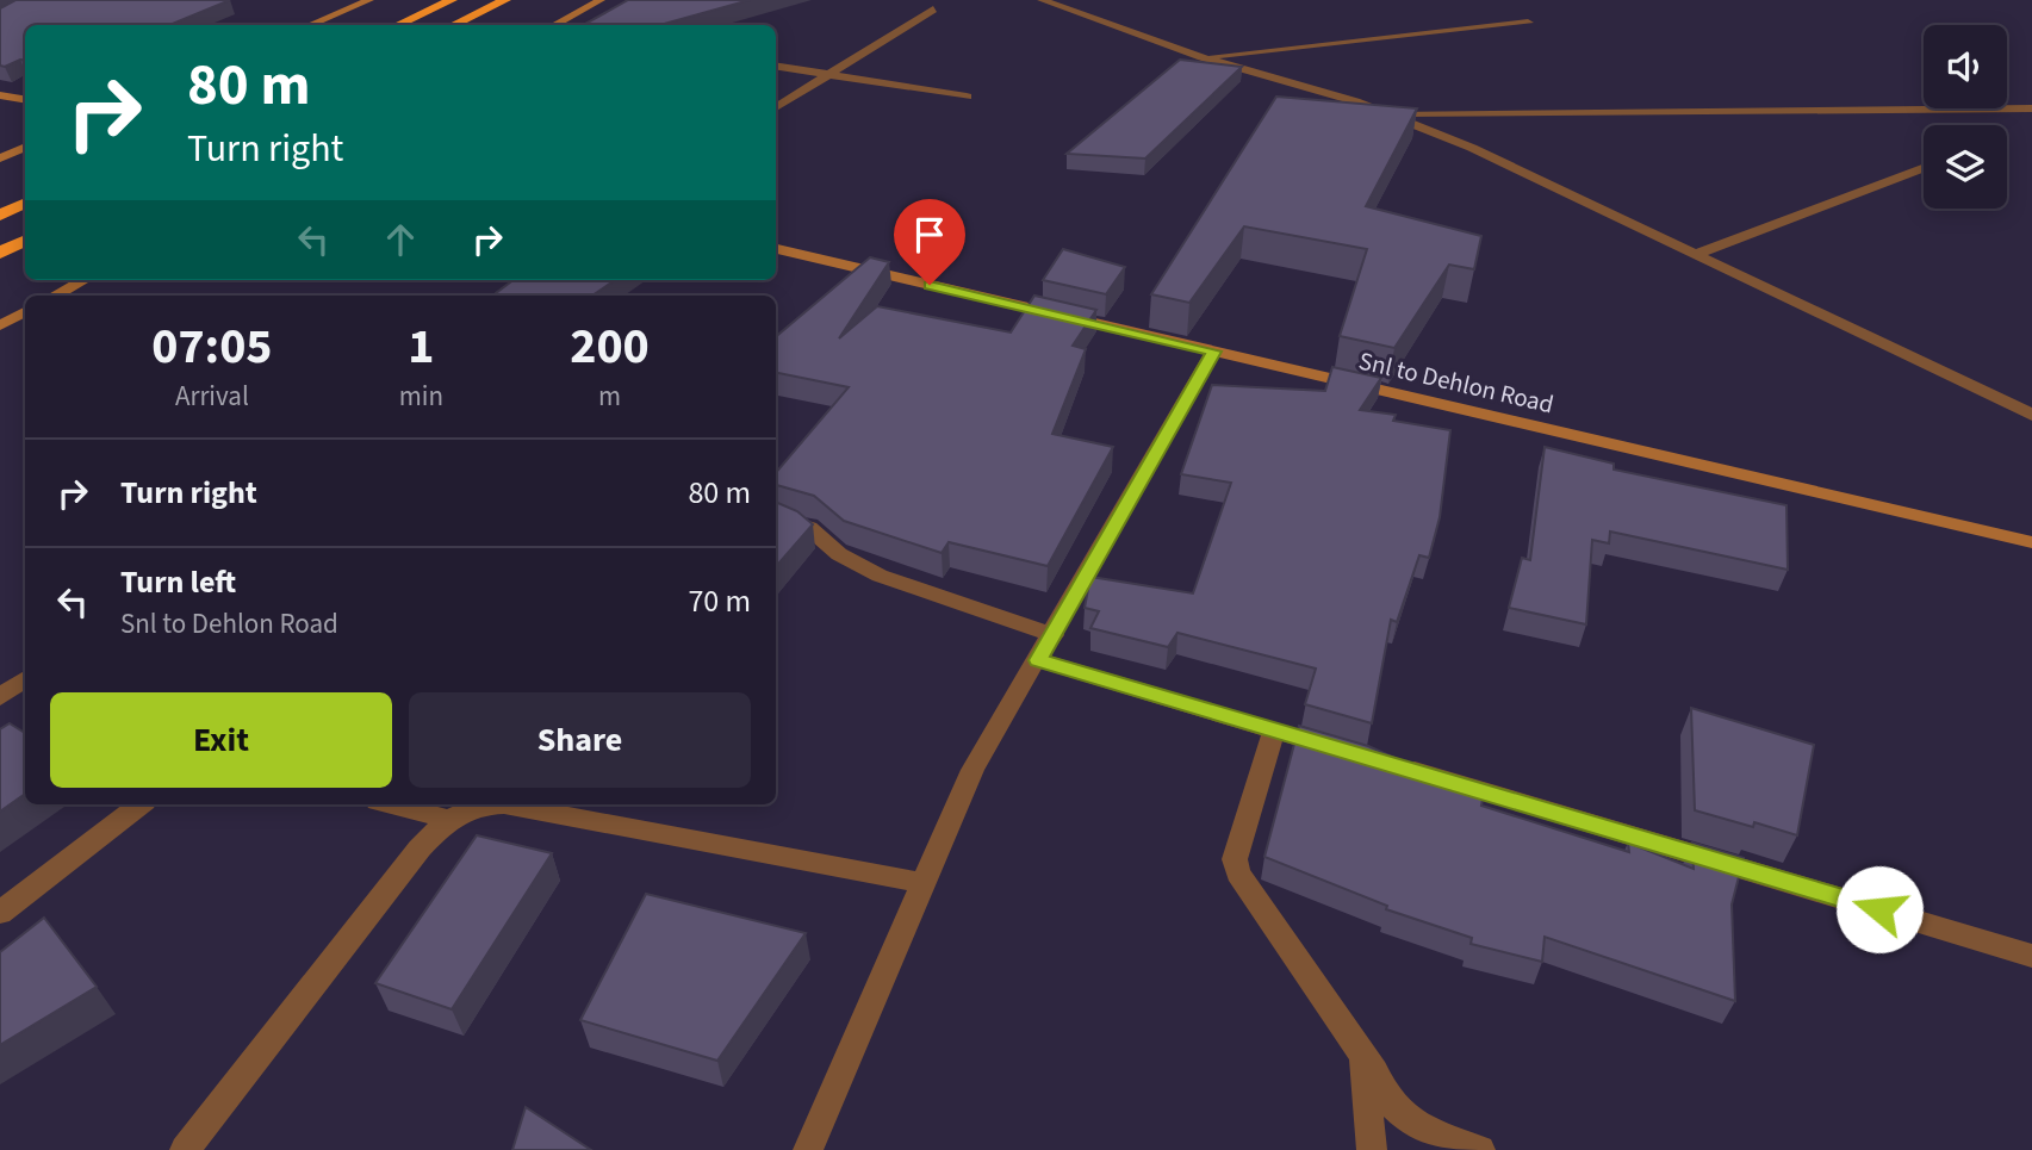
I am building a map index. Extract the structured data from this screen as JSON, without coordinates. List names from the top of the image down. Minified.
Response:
{"streets":{"street":["Snl to Dehlon Road"]},"page":{"turn":["80 m","Turn right"],"eta":["07:05","Arrival","1","min","200","m"],"list":[{"name":"Turn right","value":"80 m"},{"name":"Turn left","note":"Snl to Dehlon Road","value":"70 m"}],"buttons":["Exit","Share"]}}
